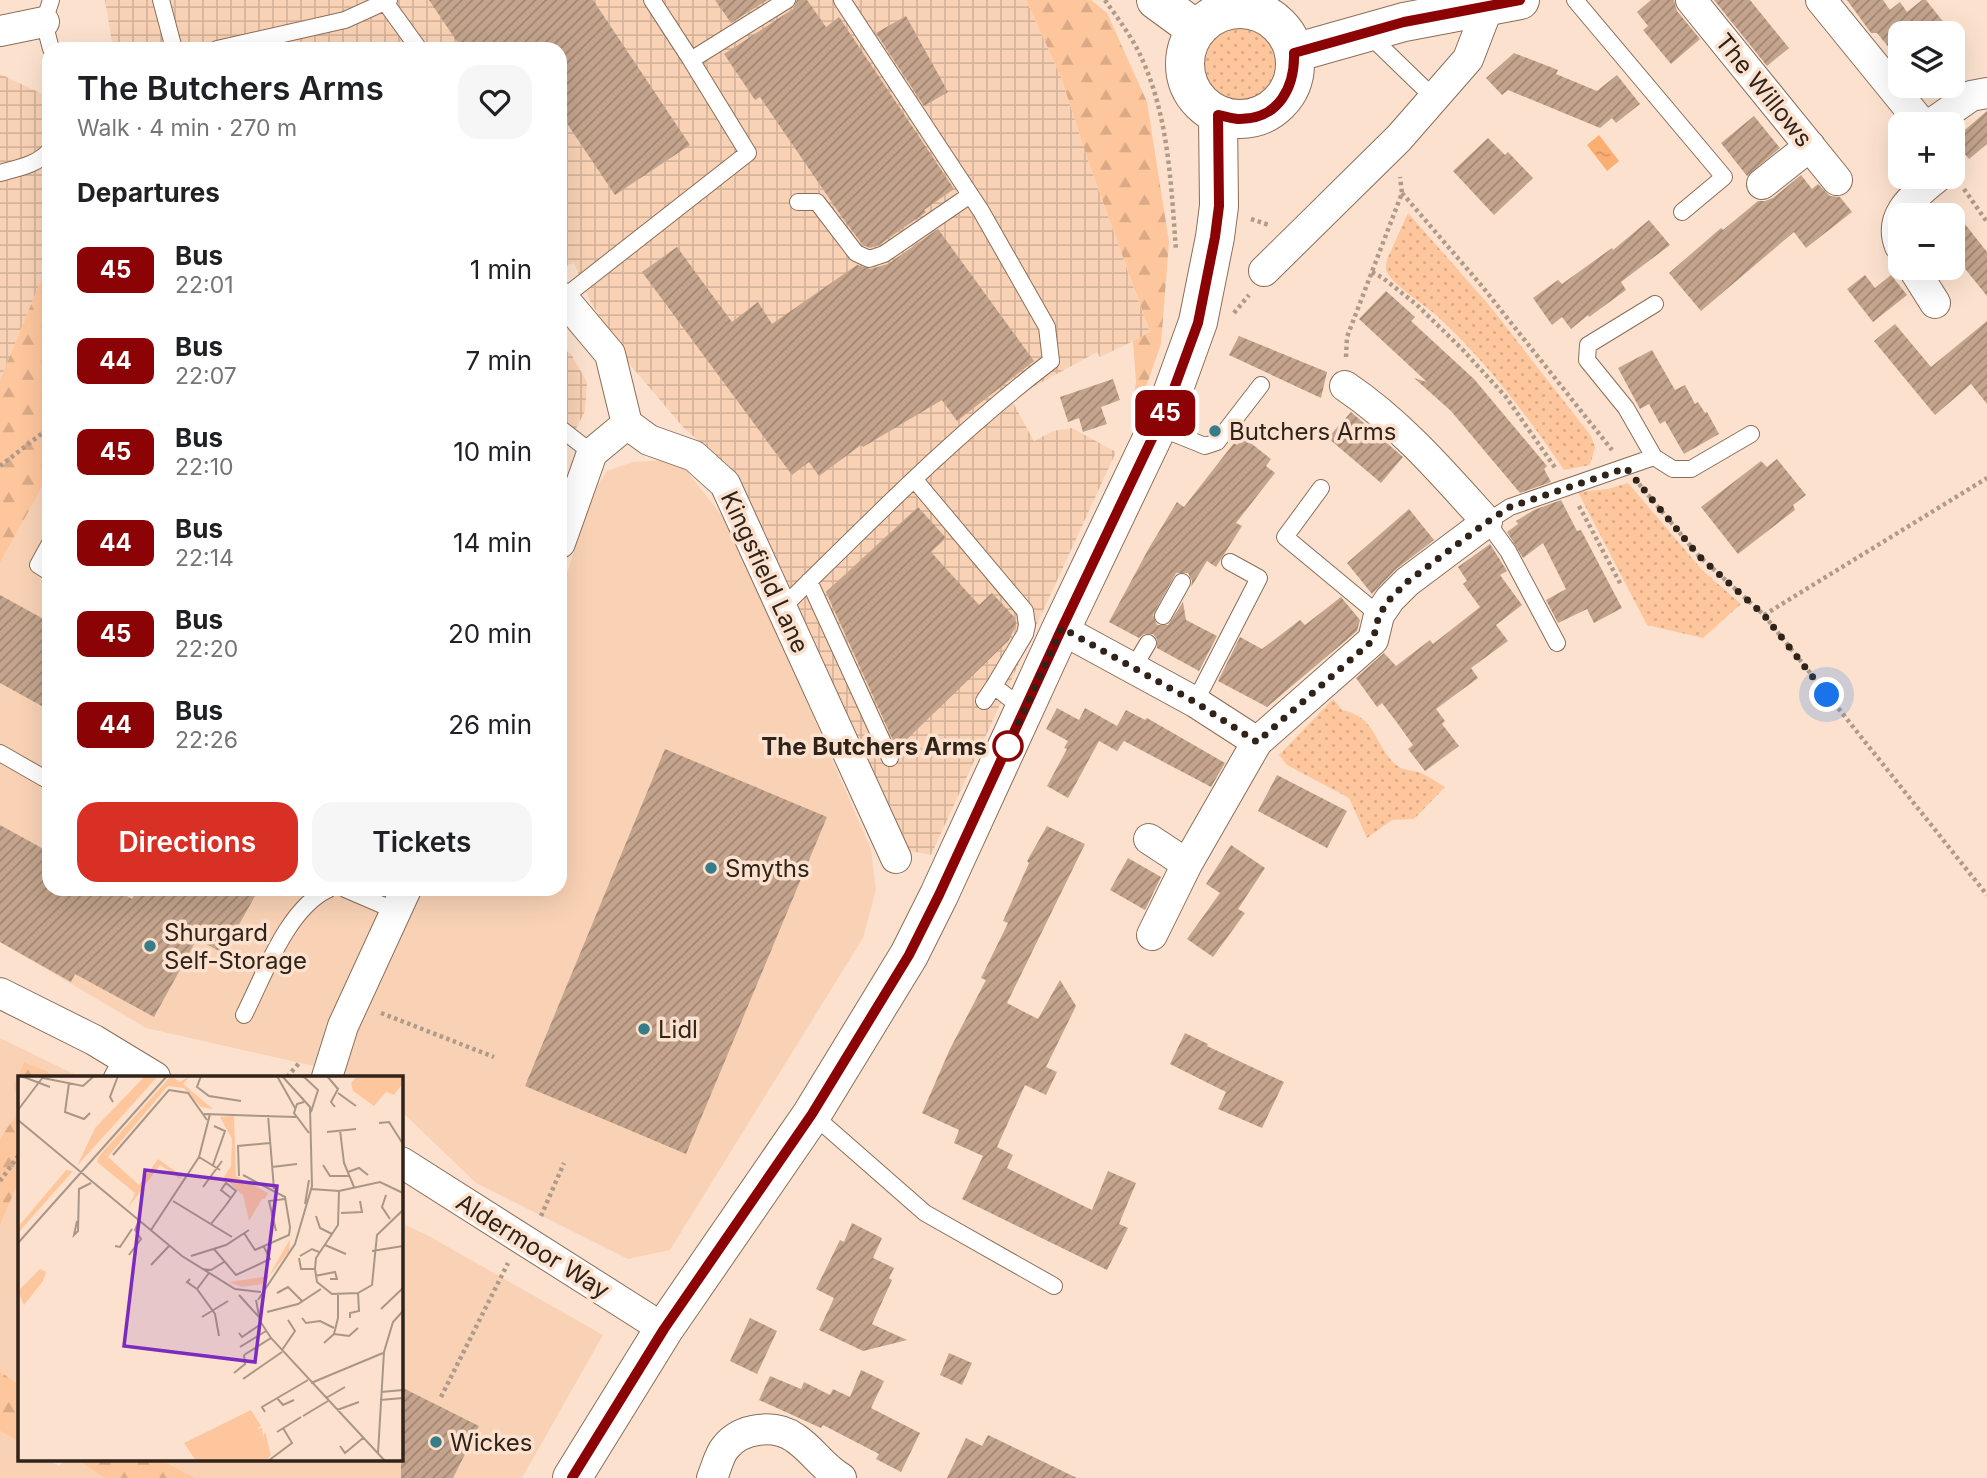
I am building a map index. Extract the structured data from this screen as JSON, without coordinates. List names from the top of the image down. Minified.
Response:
{"streets":{"street":["The Willows","Kingsfield Lane","Aldermoor Way"]},"places":["Butchers Arms","The Butchers Arms","Smyths","Shurgard Self-Storage","Lidl","Wickes"],"lines":["bus line 45"],"page":{"on_map":"45","map_buttons":["+","−"],"heading":[["The Butchers Arms","Walk · 4 min · 270 m"],"Departures"],"list":[{"mark":"45","name":"Bus","note":"22:01","value":"1 min"},{"mark":"44","name":"Bus","note":"22:07","value":"7 min"},{"mark":"45","name":"Bus","note":"22:10","value":"10 min"},{"mark":"44","name":"Bus","note":"22:14","value":"14 min"},{"mark":"45","name":"Bus","note":"22:20","value":"20 min"},{"mark":"44","name":"Bus","note":"22:26","value":"26 min"}],"buttons":["Directions","Tickets"]}}
